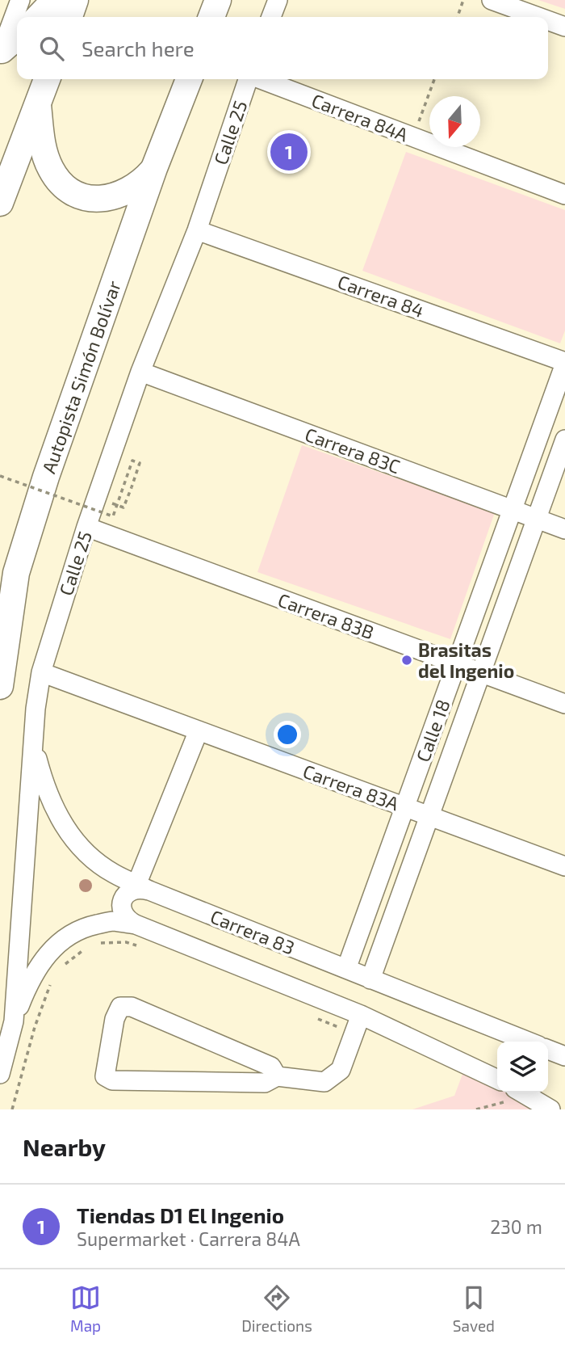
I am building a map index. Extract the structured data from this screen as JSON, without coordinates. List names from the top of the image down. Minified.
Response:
{"streets":{"highway":["Autopista Simón Bolívar"],"street":["Carrera 84A","Calle 25","Carrera 84","Carrera 83C","Carrera 83B","Calle 18","Carrera 83A","Carrera 83"]},"crossings":[["Calle 25","Carrera 84"],["Calle 25","Carrera 83C"],["Calle 25","Carrera 83B"],["Calle 25","Carrera 83A"],["Calle 25","Carrera 83"],["Carrera 84","Calle 18"],["Carrera 83C","Calle 18"],["Carrera 83B","Calle 18"],["Calle 18","Carrera 83A"],["Calle 18","Carrera 83"]],"places":["Brasitas del Ingenio"],"north":"bottom","page":{"search":"Search here","pins":"1","heading":"Nearby","list":[{"mark":"1","name":"Tiendas D1 El Ingenio","note":"Supermarket · Carrera 84A","value":"230 m"}],"nav":["Map","Directions","Saved"]}}
